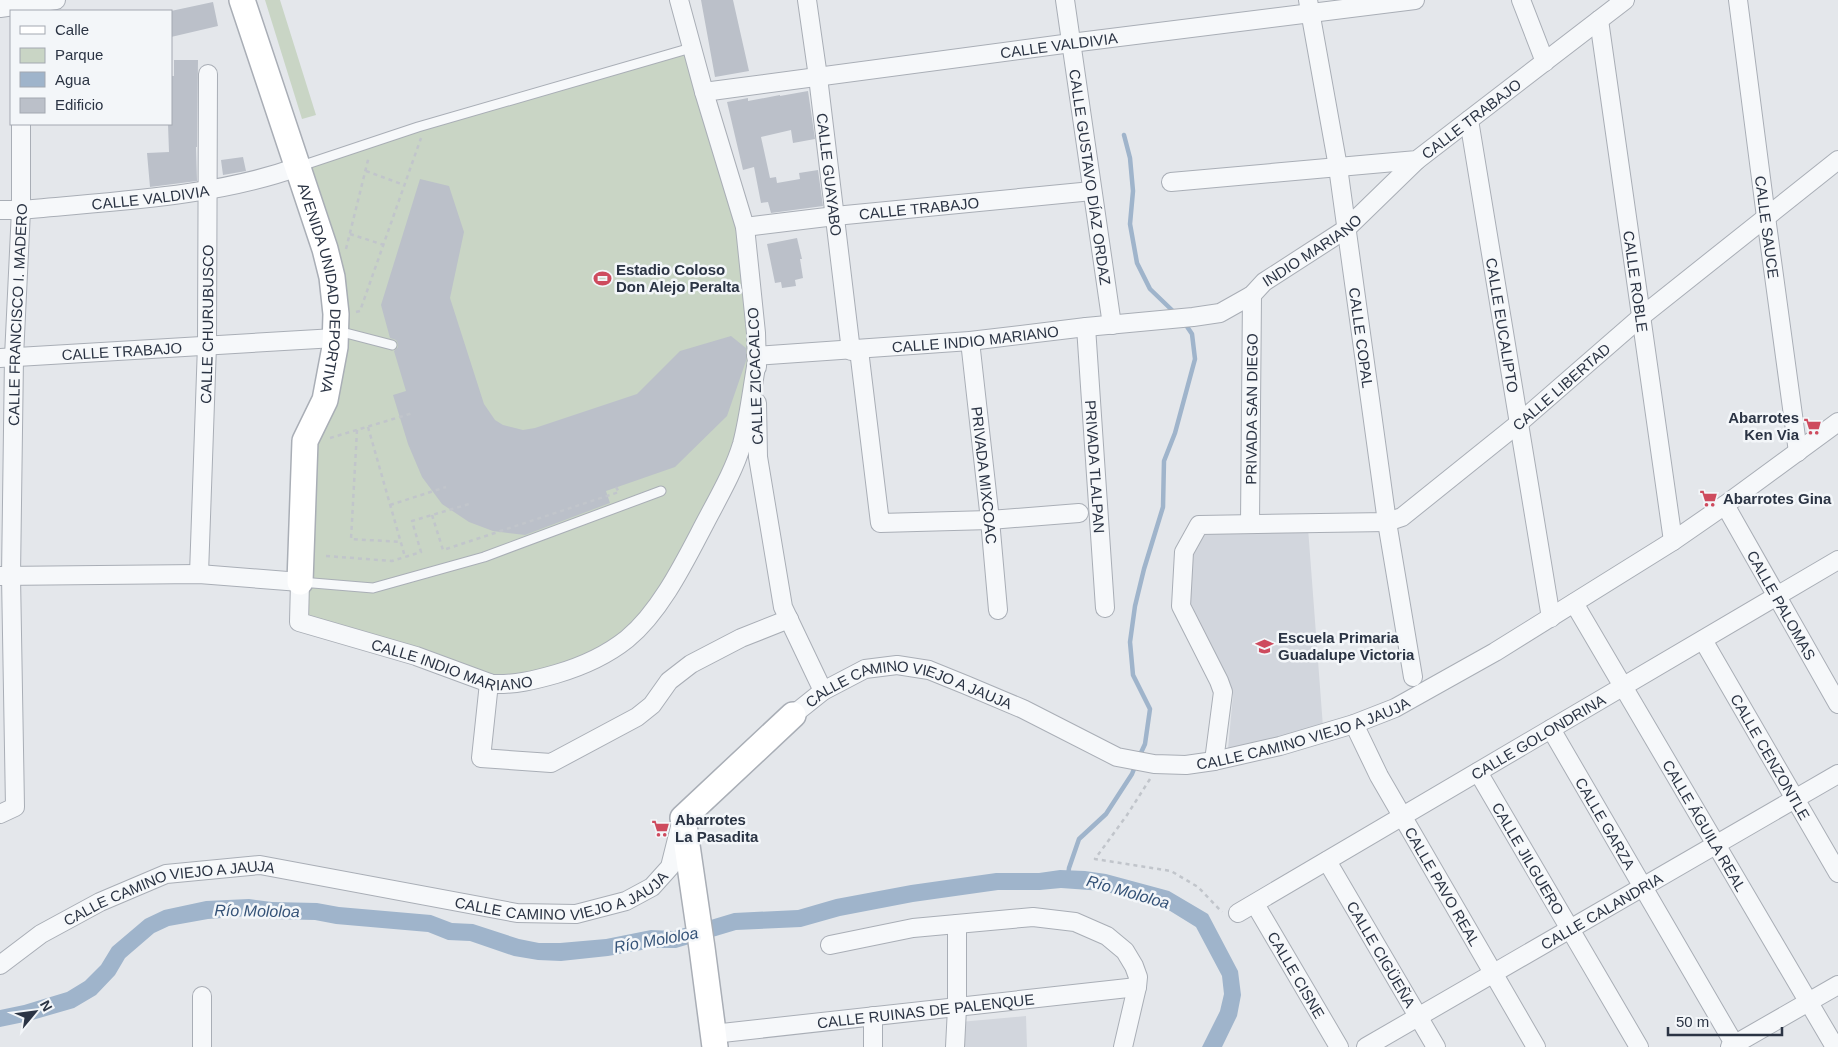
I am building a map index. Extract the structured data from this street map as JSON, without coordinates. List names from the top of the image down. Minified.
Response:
{"streets":{"street":["CALLE VALDIVIA","CALLE TRABAJO","CALLE GUAYABO","CALLE GUSTAVO DÍAZ ORDAZ","CALLE SAUCE","INDIO MARIANO","CALLE ROBLE","AVENIDA UNIDAD DEPORTIVA","CALLE FRANCISCO I. MADERO","CALLE CHURUBUSCO","CALLE EUCALIPTO","CALLE COPAL","CALLE INDIO MARIANO","CALLE ZICACALCO","CALLE LIBERTAD","PRIVADA SAN DIEGO","PRIVADA TLALPAN","PRIVADA MIXCOAC","CALLE PALOMAS","CALLE CAMINO VIEJO A JAUJA","CALLE GOLONDRINA","CALLE CENZONTLE","CALLE GARZA","CALLE ÁGUILA REAL","CALLE JILGUERO","CALLE PAVO REAL","CALLE CALANDRIA","CALLE CIGÜEÑA","CALLE CISNE","CALLE RUINAS DE PALENQUE"]},"crossings":[["CALLE VALDIVIA","CALLE GUAYABO"],["CALLE VALDIVIA","CALLE GUSTAVO DÍAZ ORDAZ"],["CALLE VALDIVIA","AVENIDA UNIDAD DEPORTIVA"],["CALLE VALDIVIA","CALLE FRANCISCO I. MADERO"],["CALLE VALDIVIA","CALLE CHURUBUSCO"],["CALLE VALDIVIA","CALLE COPAL"],["CALLE VALDIVIA","CALLE ZICACALCO"],["CALLE TRABAJO","CALLE GUAYABO"],["CALLE TRABAJO","CALLE GUSTAVO DÍAZ ORDAZ"],["CALLE TRABAJO","INDIO MARIANO"],["CALLE TRABAJO","CALLE ROBLE"],["CALLE TRABAJO","AVENIDA UNIDAD DEPORTIVA"],["CALLE TRABAJO","CALLE FRANCISCO I. MADERO"],["CALLE TRABAJO","CALLE CHURUBUSCO"],["CALLE TRABAJO","CALLE EUCALIPTO"],["CALLE TRABAJO","CALLE COPAL"],["CALLE TRABAJO","CALLE ZICACALCO"],["CALLE GUAYABO","CALLE INDIO MARIANO"],["CALLE GUAYABO","PRIVADA MIXCOAC"],["CALLE GUSTAVO DÍAZ ORDAZ","CALLE INDIO MARIANO"],["CALLE SAUCE","CALLE LIBERTAD"],["CALLE SAUCE","CALLE CAMINO VIEJO A JAUJA"],["INDIO MARIANO","CALLE COPAL"],["INDIO MARIANO","CALLE INDIO MARIANO"],["INDIO MARIANO","PRIVADA SAN DIEGO"],["CALLE ROBLE","CALLE LIBERTAD"],["CALLE ROBLE","CALLE CAMINO VIEJO A JAUJA"],["AVENIDA UNIDAD DEPORTIVA","CALLE INDIO MARIANO"],["CALLE EUCALIPTO","CALLE LIBERTAD"],["CALLE EUCALIPTO","CALLE CAMINO VIEJO A JAUJA"],["CALLE COPAL","CALLE LIBERTAD"],["CALLE INDIO MARIANO","CALLE ZICACALCO"],["CALLE INDIO MARIANO","PRIVADA TLALPAN"],["CALLE INDIO MARIANO","PRIVADA MIXCOAC"],["CALLE ZICACALCO","CALLE CAMINO VIEJO A JAUJA"],["CALLE LIBERTAD","PRIVADA SAN DIEGO"],["CALLE LIBERTAD","CALLE CAMINO VIEJO A JAUJA"],["CALLE PALOMAS","CALLE CAMINO VIEJO A JAUJA"],["CALLE PALOMAS","CALLE GOLONDRINA"],["CALLE CAMINO VIEJO A JAUJA","CALLE ÁGUILA REAL"],["CALLE CAMINO VIEJO A JAUJA","CALLE PAVO REAL"],["CALLE GOLONDRINA","CALLE CENZONTLE"],["CALLE GOLONDRINA","CALLE GARZA"],["CALLE GOLONDRINA","CALLE ÁGUILA REAL"],["CALLE GOLONDRINA","CALLE JILGUERO"],["CALLE GOLONDRINA","CALLE PAVO REAL"],["CALLE GOLONDRINA","CALLE CIGÜEÑA"],["CALLE GOLONDRINA","CALLE CISNE"],["CALLE CENZONTLE","CALLE CALANDRIA"],["CALLE GARZA","CALLE CALANDRIA"],["CALLE ÁGUILA REAL","CALLE CALANDRIA"],["CALLE JILGUERO","CALLE CALANDRIA"],["CALLE PAVO REAL","CALLE CALANDRIA"],["CALLE CALANDRIA","CALLE CIGÜEÑA"]],"water":["Río Mololoa"],"places":{"sports":["Estadio Coloso Don Alejo Peralta"],"supermarket":["Abarrotes Ken Via","Abarrotes Gina","Abarrotes La Pasadita"],"school or university":["Escuela Primaria Guadalupe Victoria"]},"legend":["Calle","Parque","Agua","Edificio"],"scale_bar":"50 m","north":"top right"}
